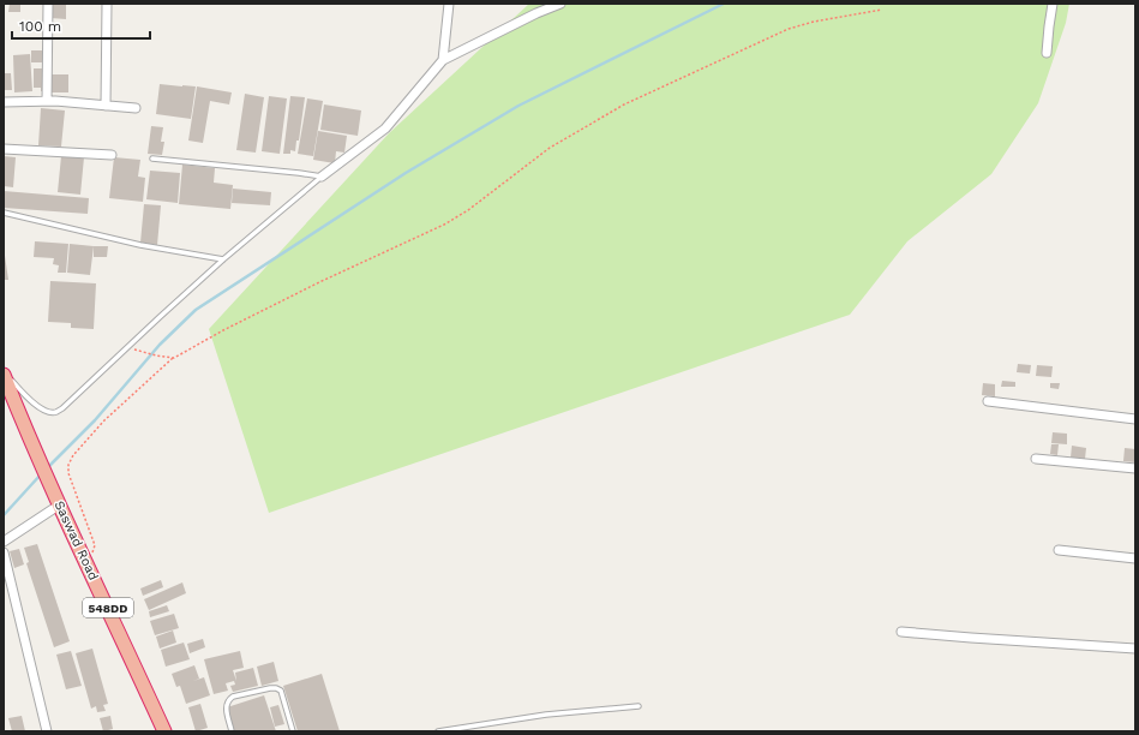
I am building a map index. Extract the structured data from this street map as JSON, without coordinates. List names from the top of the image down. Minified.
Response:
{"streets":{"highway":["Saswad Road","548DD"]},"scale_bar":"100 m"}
